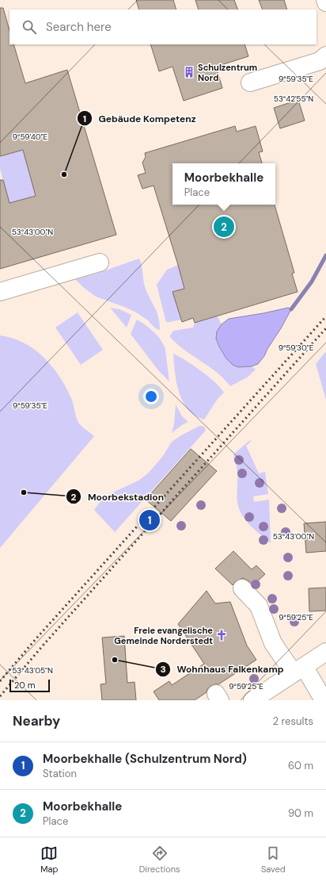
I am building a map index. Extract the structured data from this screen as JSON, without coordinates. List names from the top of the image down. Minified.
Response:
{"places":{"building":["Schulzentrum Nord"],"other":["Gebäude Kompetenz","Moorbekstadion","Wohnhaus Falkenkamp"],"church":["Freie evangelische Gemeinde Norderstedt"]},"scale_bar":"20 m","page":{"search":"Search here","popup":["Moorbekhalle","Place"],"pins":["2","1"],"scale":"20 m","heading":["Nearby","2 results"],"list":[{"mark":"1","name":"Moorbekhalle (Schulzentrum Nord)","note":"Station","value":"60 m"},{"mark":"2","name":"Moorbekhalle","note":"Place","value":"90 m"}],"nav":["Map","Directions","Saved"]},"coordinates":["9°59'35\"E","53°42'55\"N","9°59'40\"E","53°43'00\"N","9°59'30\"E","9°59'25\"E","53°43'05\"N"]}
